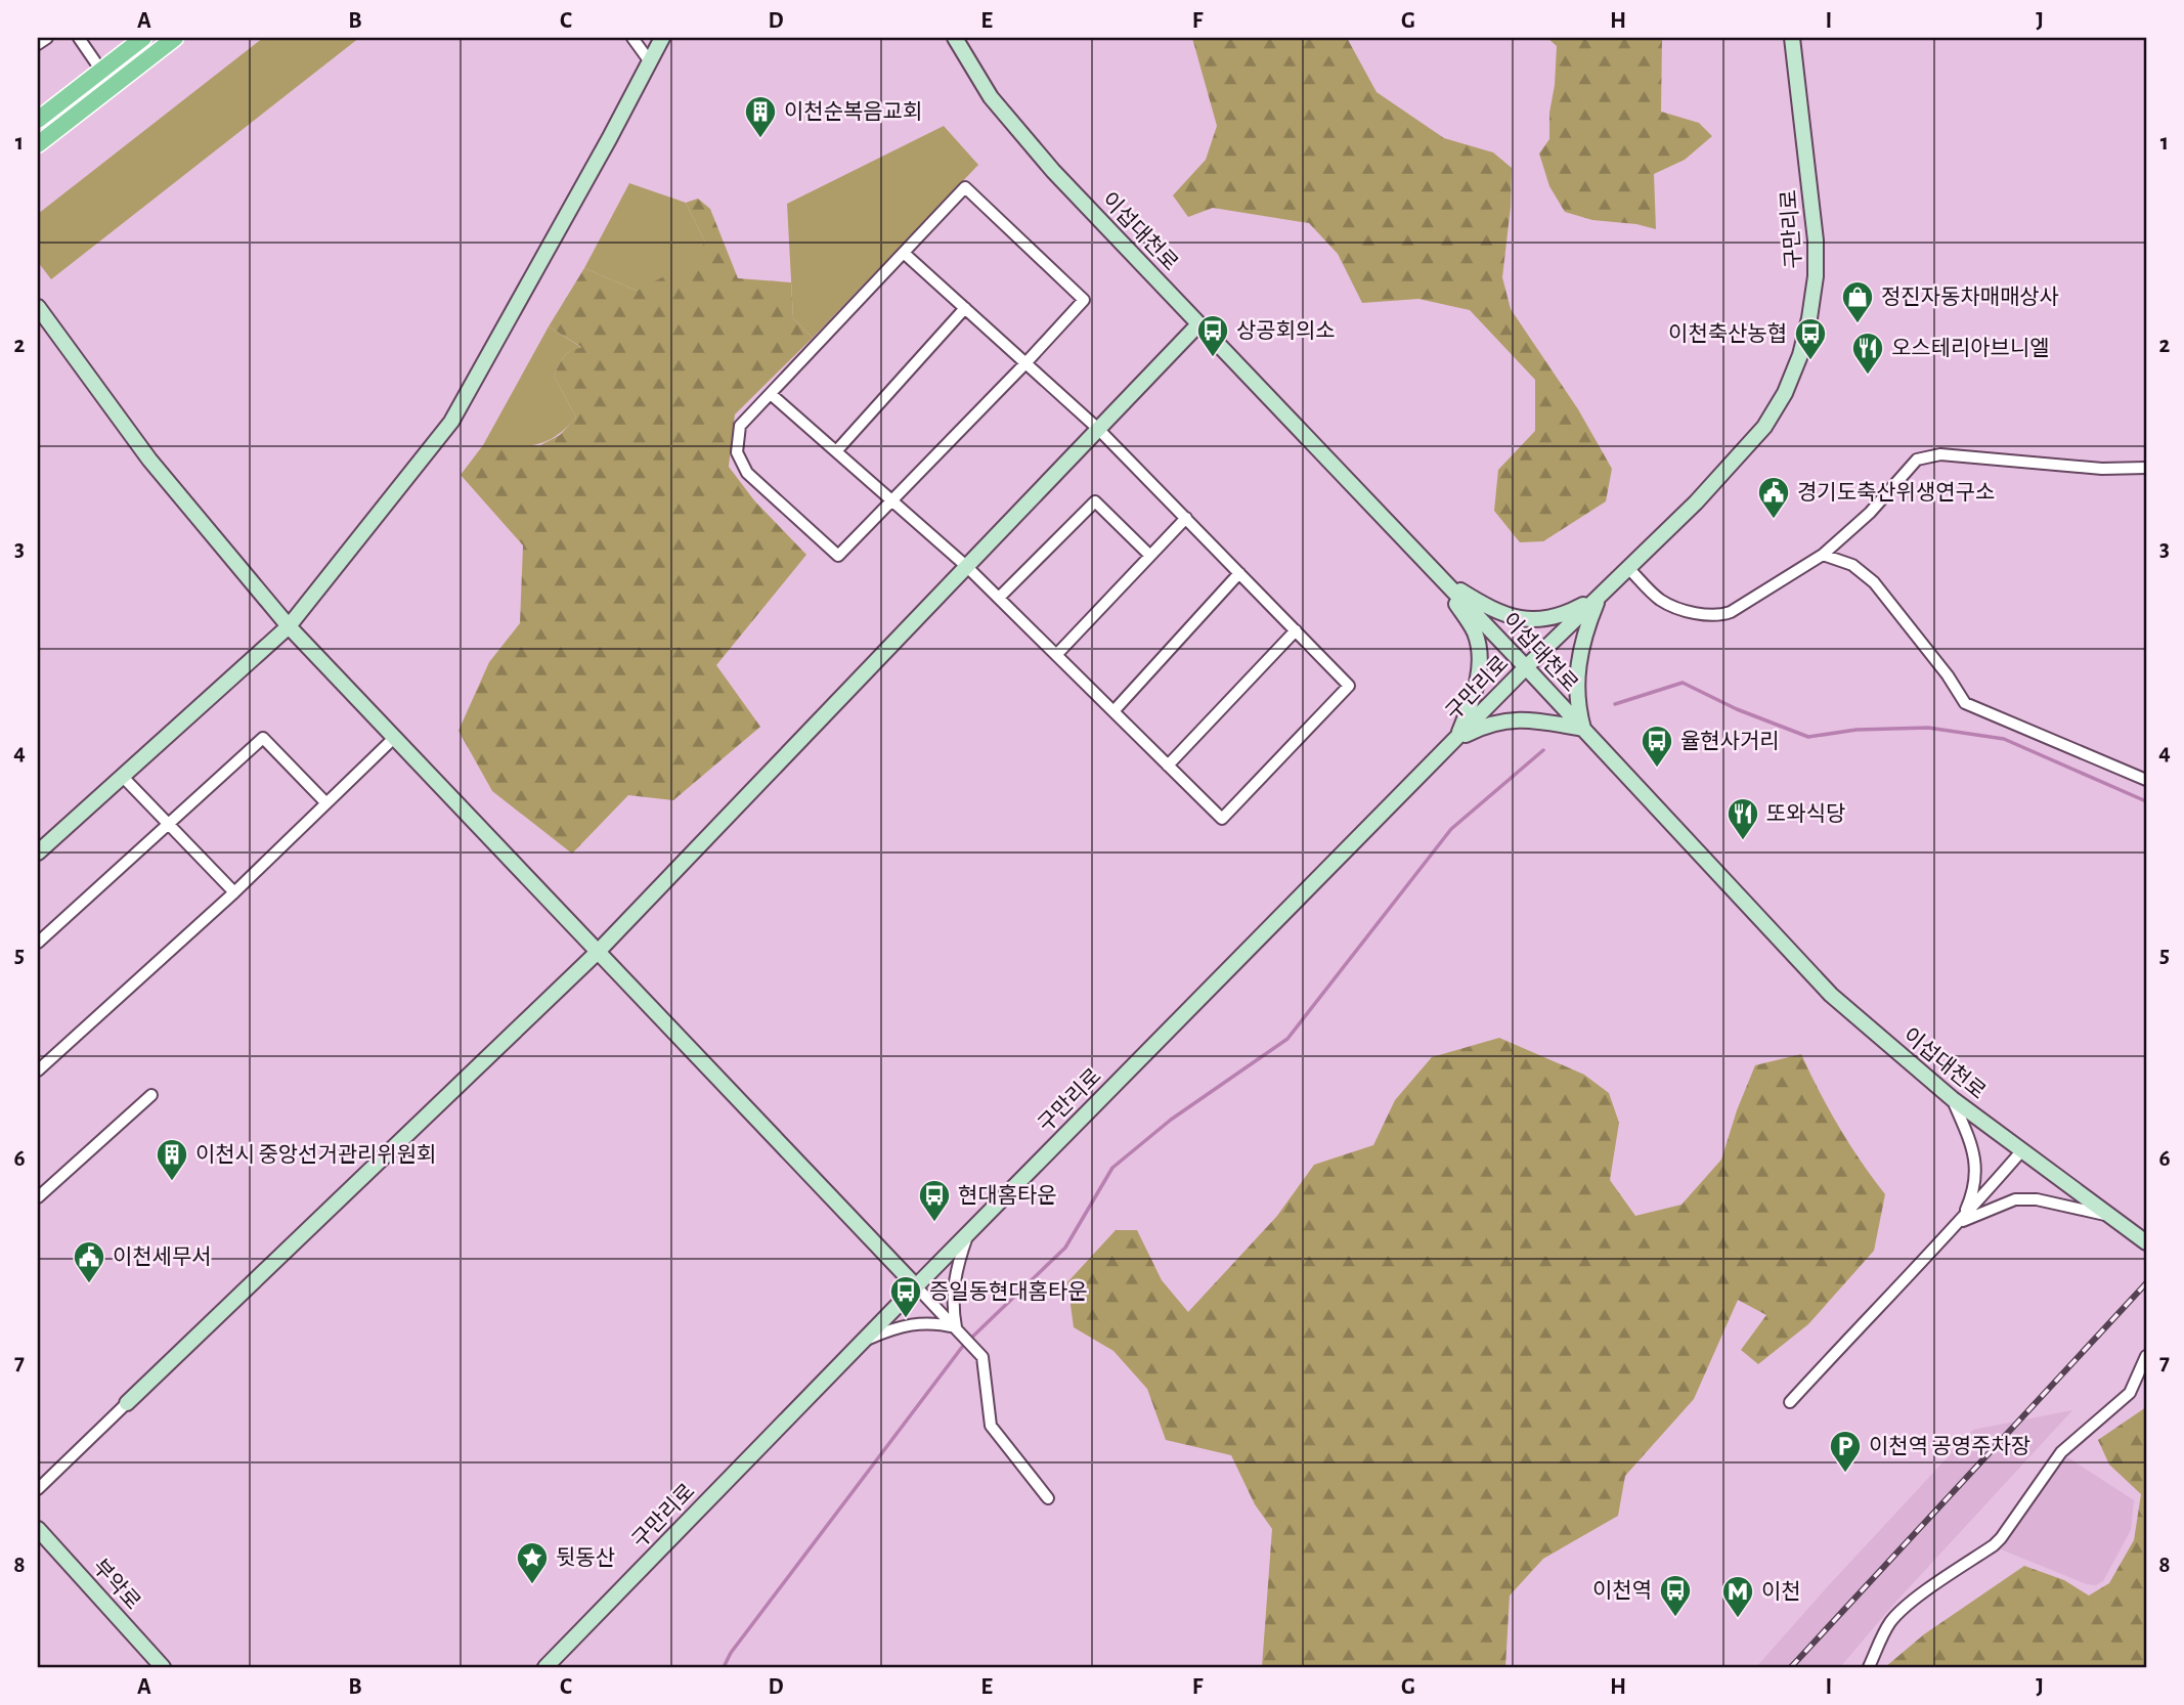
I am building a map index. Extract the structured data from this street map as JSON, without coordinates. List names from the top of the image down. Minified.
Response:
{"streets":{"street":["구만리로","이섭대천로","부악로"]},"crossings":[["구만리로","이섭대천로"]],"places":{"building":["이천순복음교회","이천시 중앙선거관리위원회"],"shop":["정진자동차매매상사"],"bus stop":["상공회의소","이천축산농협","율현사거리","현대홈타운","증일동현대홈타운","이천역"],"restaurant":["오스테리아브니엘","또와식당"],"public building":["경기도축산위생연구소","이천세무서"],"parking":["이천역 공영주차장"],"place":["뒷동산"],"metro station":["이천"]},"grid":{"columns":["A","B","C","D","E","F","G","H","I","J"],"rows":["1","2","3","4","5","6","7","8"]}}
